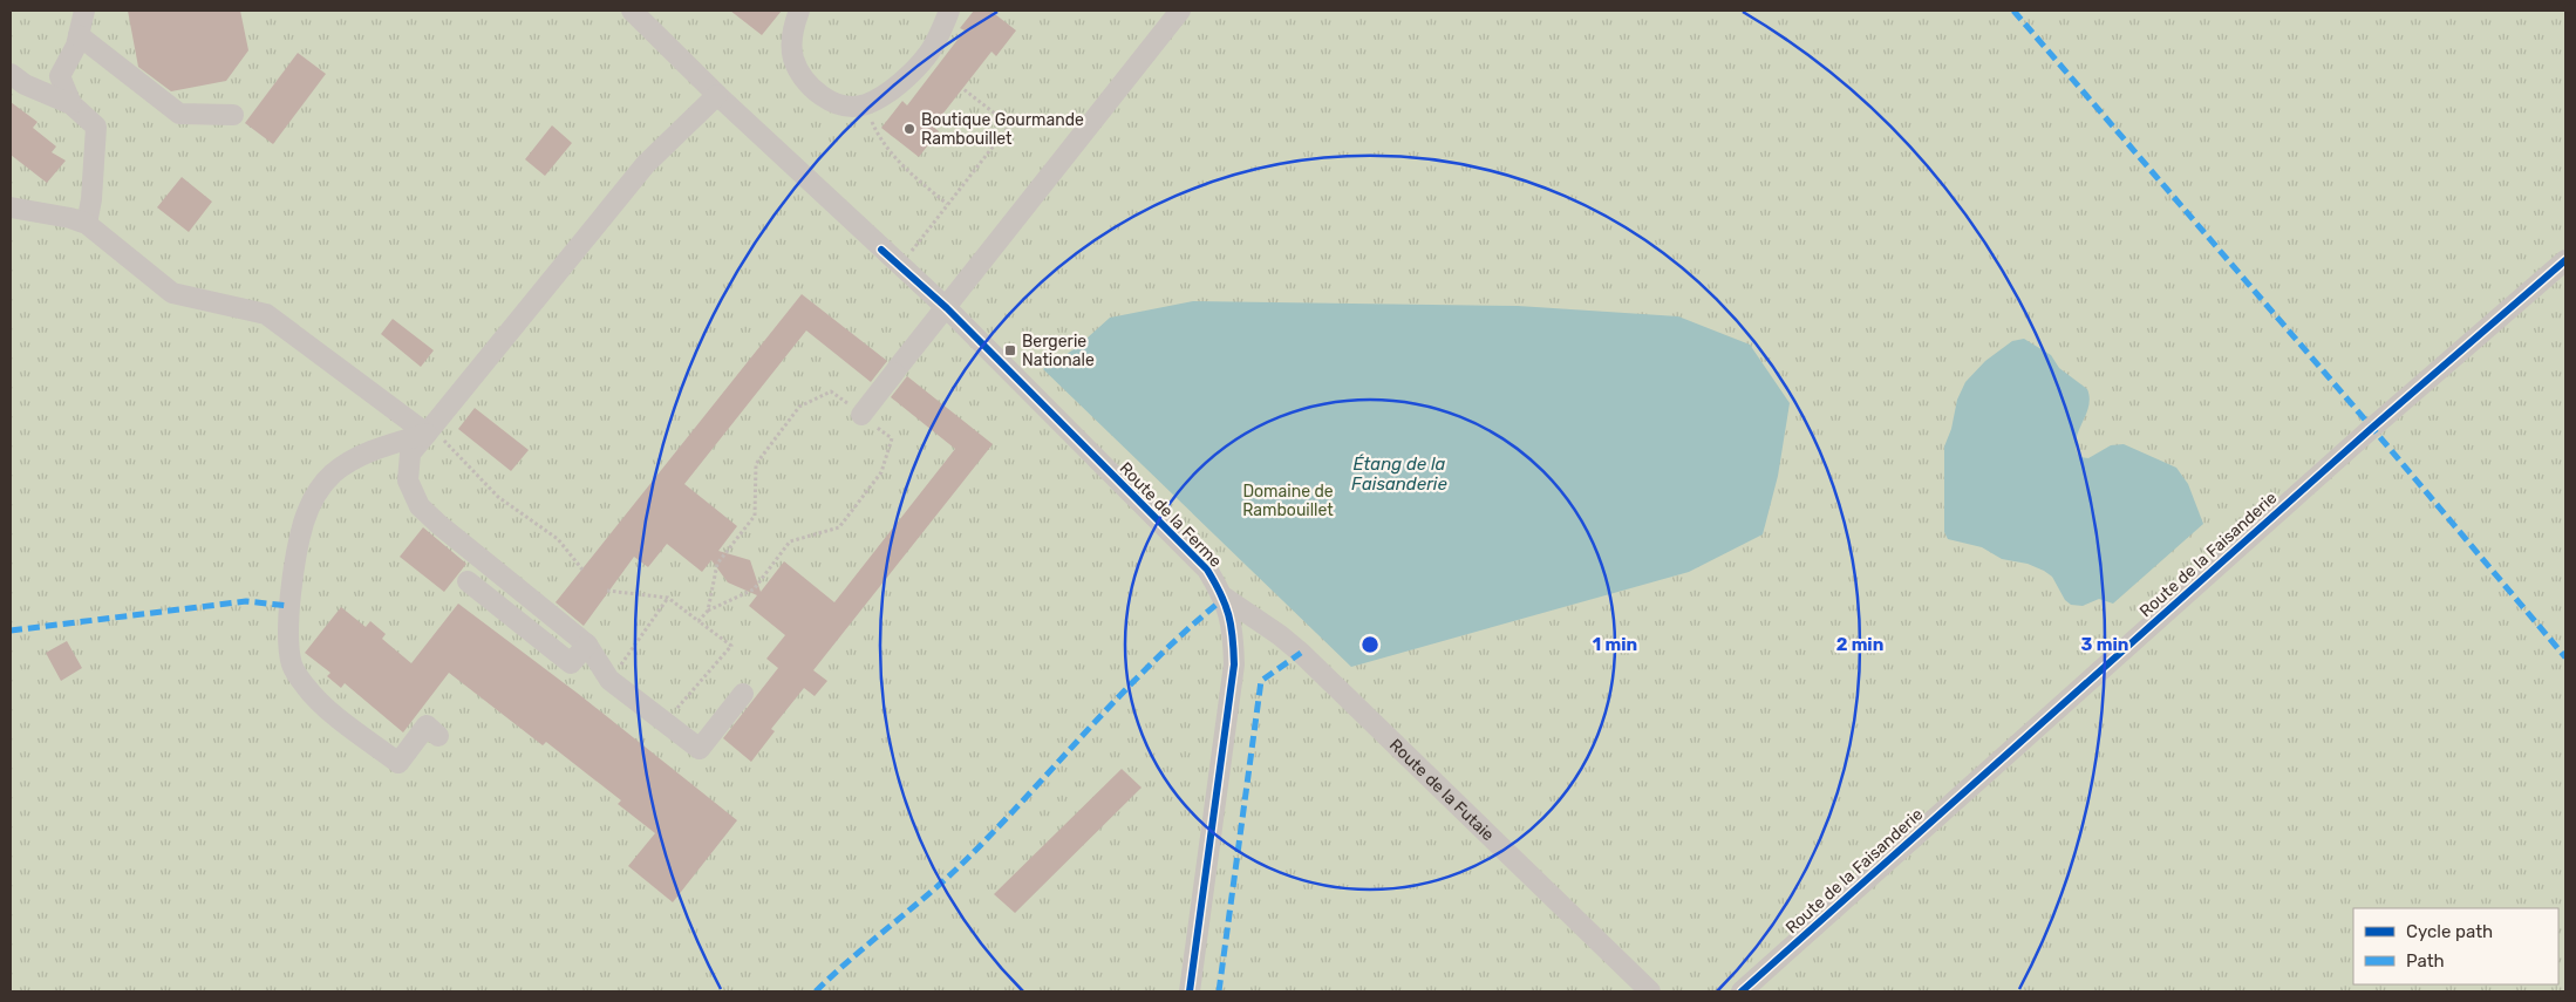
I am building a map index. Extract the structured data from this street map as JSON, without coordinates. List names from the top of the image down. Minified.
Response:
{"streets":{"street":["Route de la Ferme","Route de la Faisanderie","Route de la Futaie"]},"crossings":[["Route de la Ferme","Route de la Futaie"]],"water":["Étang de la Faisanderie"],"parks":["Domaine de Rambouillet"],"places":{"other":["Boutique Gourmande Rambouillet"],"transit":["Bergerie Nationale"]},"legend":["Cycle path","Path"],"rings":["1 min","2 min","3 min"]}
